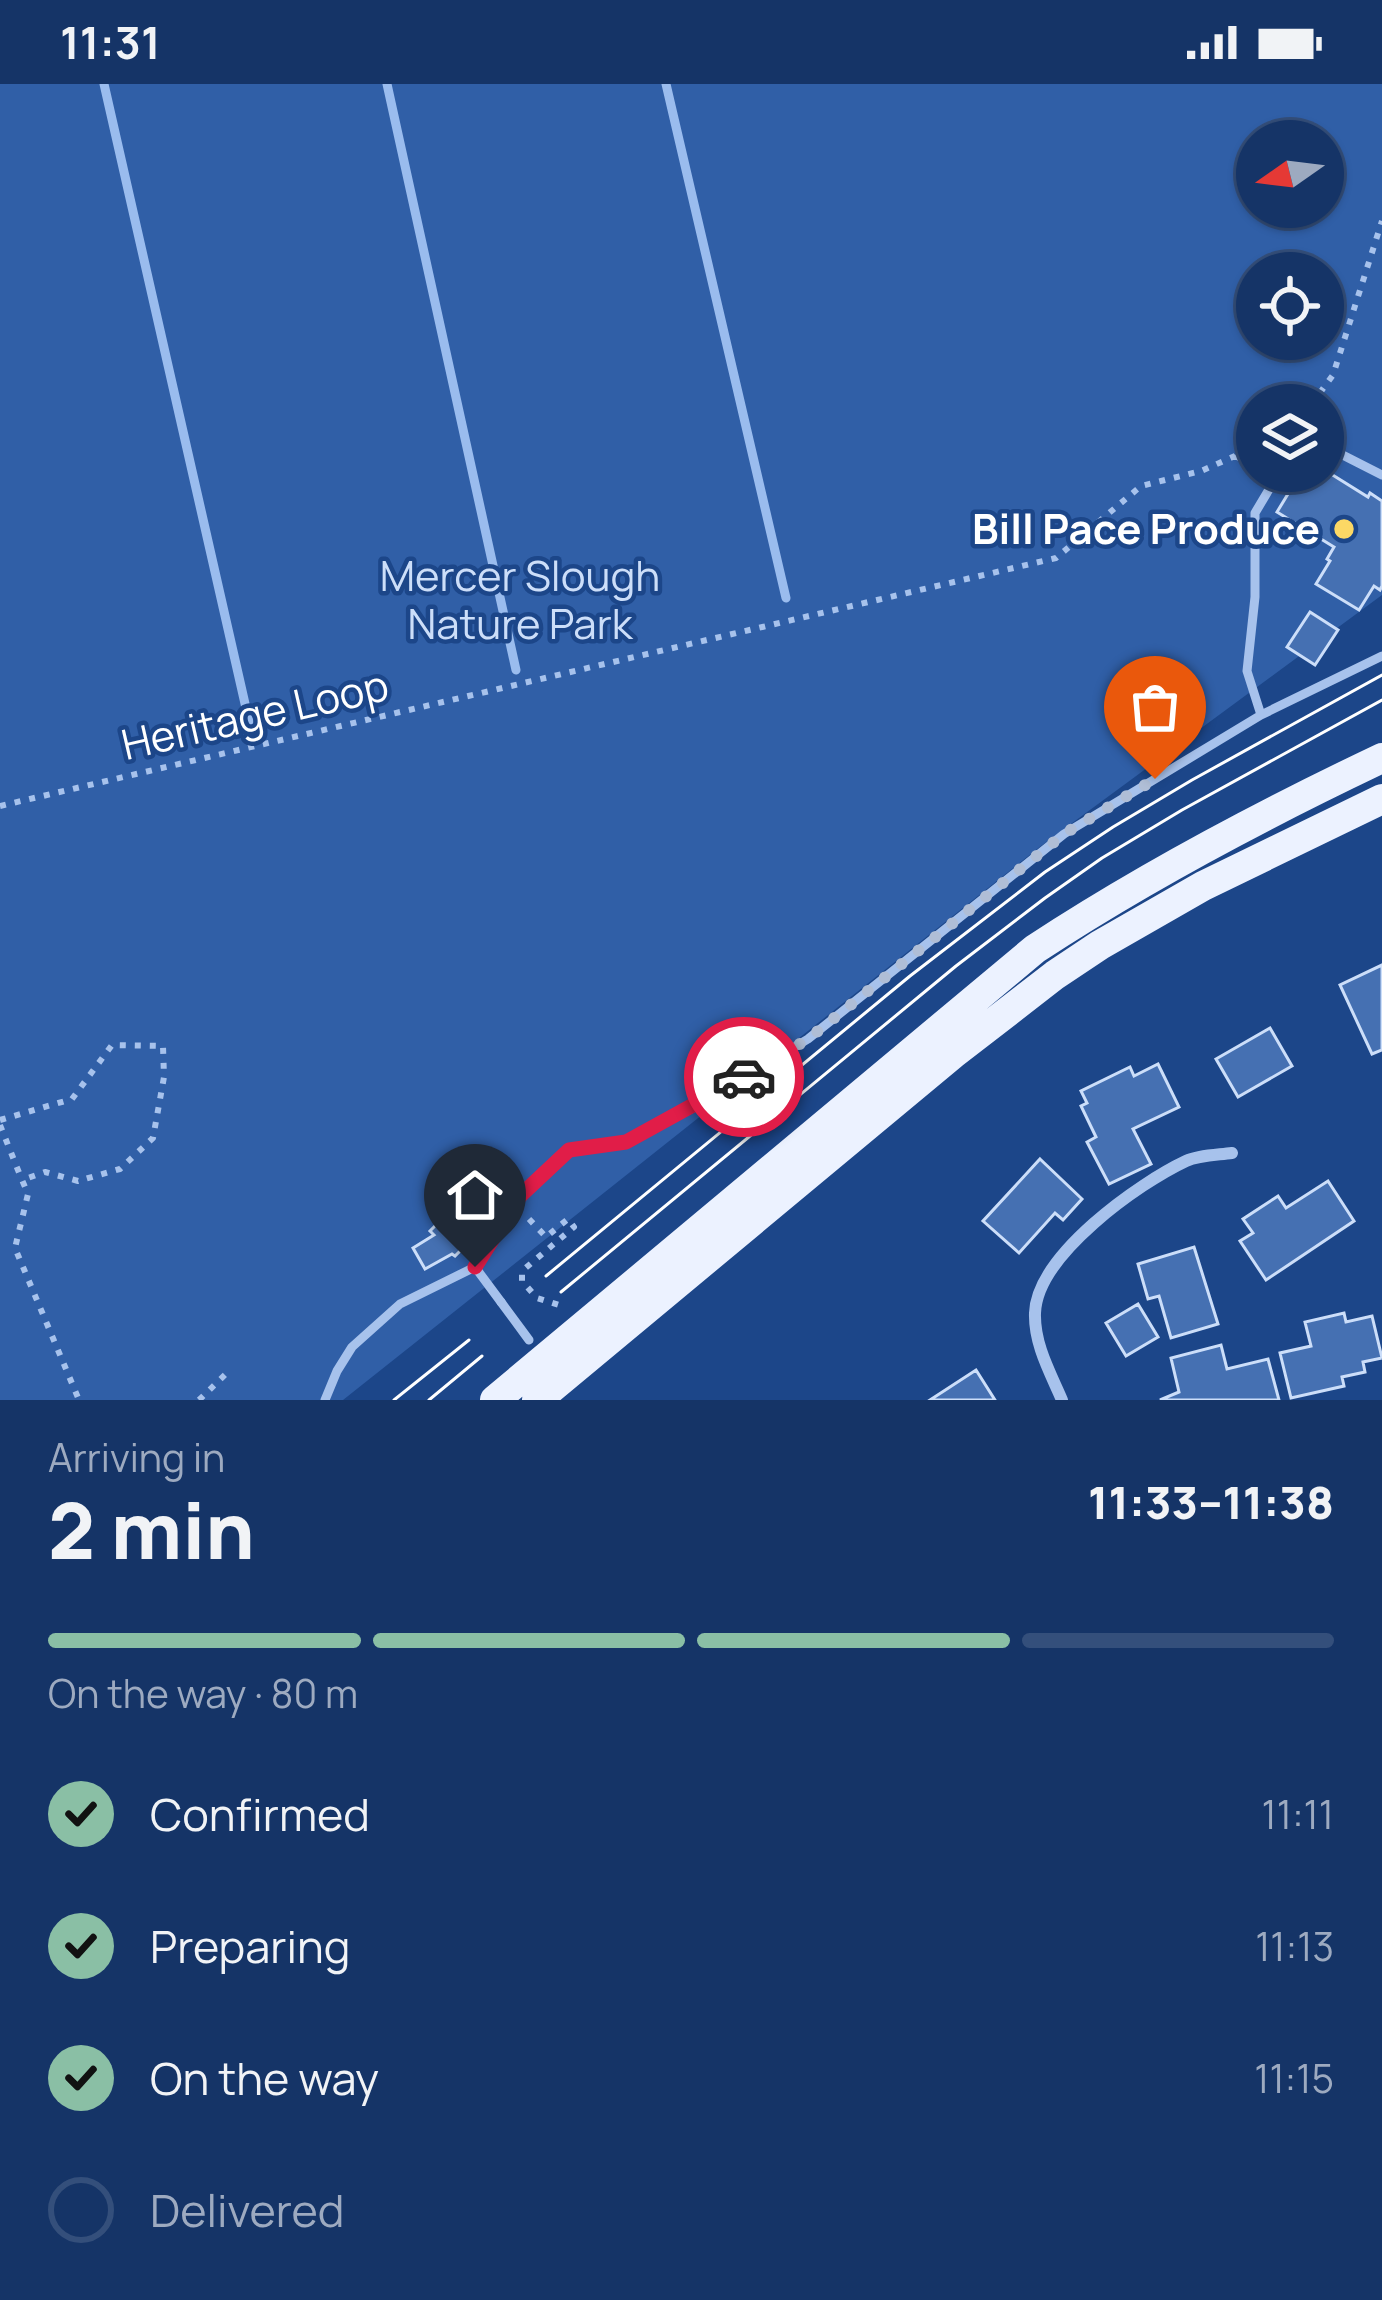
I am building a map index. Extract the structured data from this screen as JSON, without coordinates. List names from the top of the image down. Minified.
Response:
{"streets":{"path":["Heritage Loop"]},"parks":["Mercer Slough Nature Park"],"places":["Bill Pace Produce"],"north":"left","page":{"status":"11:31","heading":["2 min","Arriving in","11:33–11:38"],"bar":"On the way · 80 m","list":[["Confirmed","11:11"],["Preparing","11:13"],["On the way","11:15"],"Delivered"]}}
